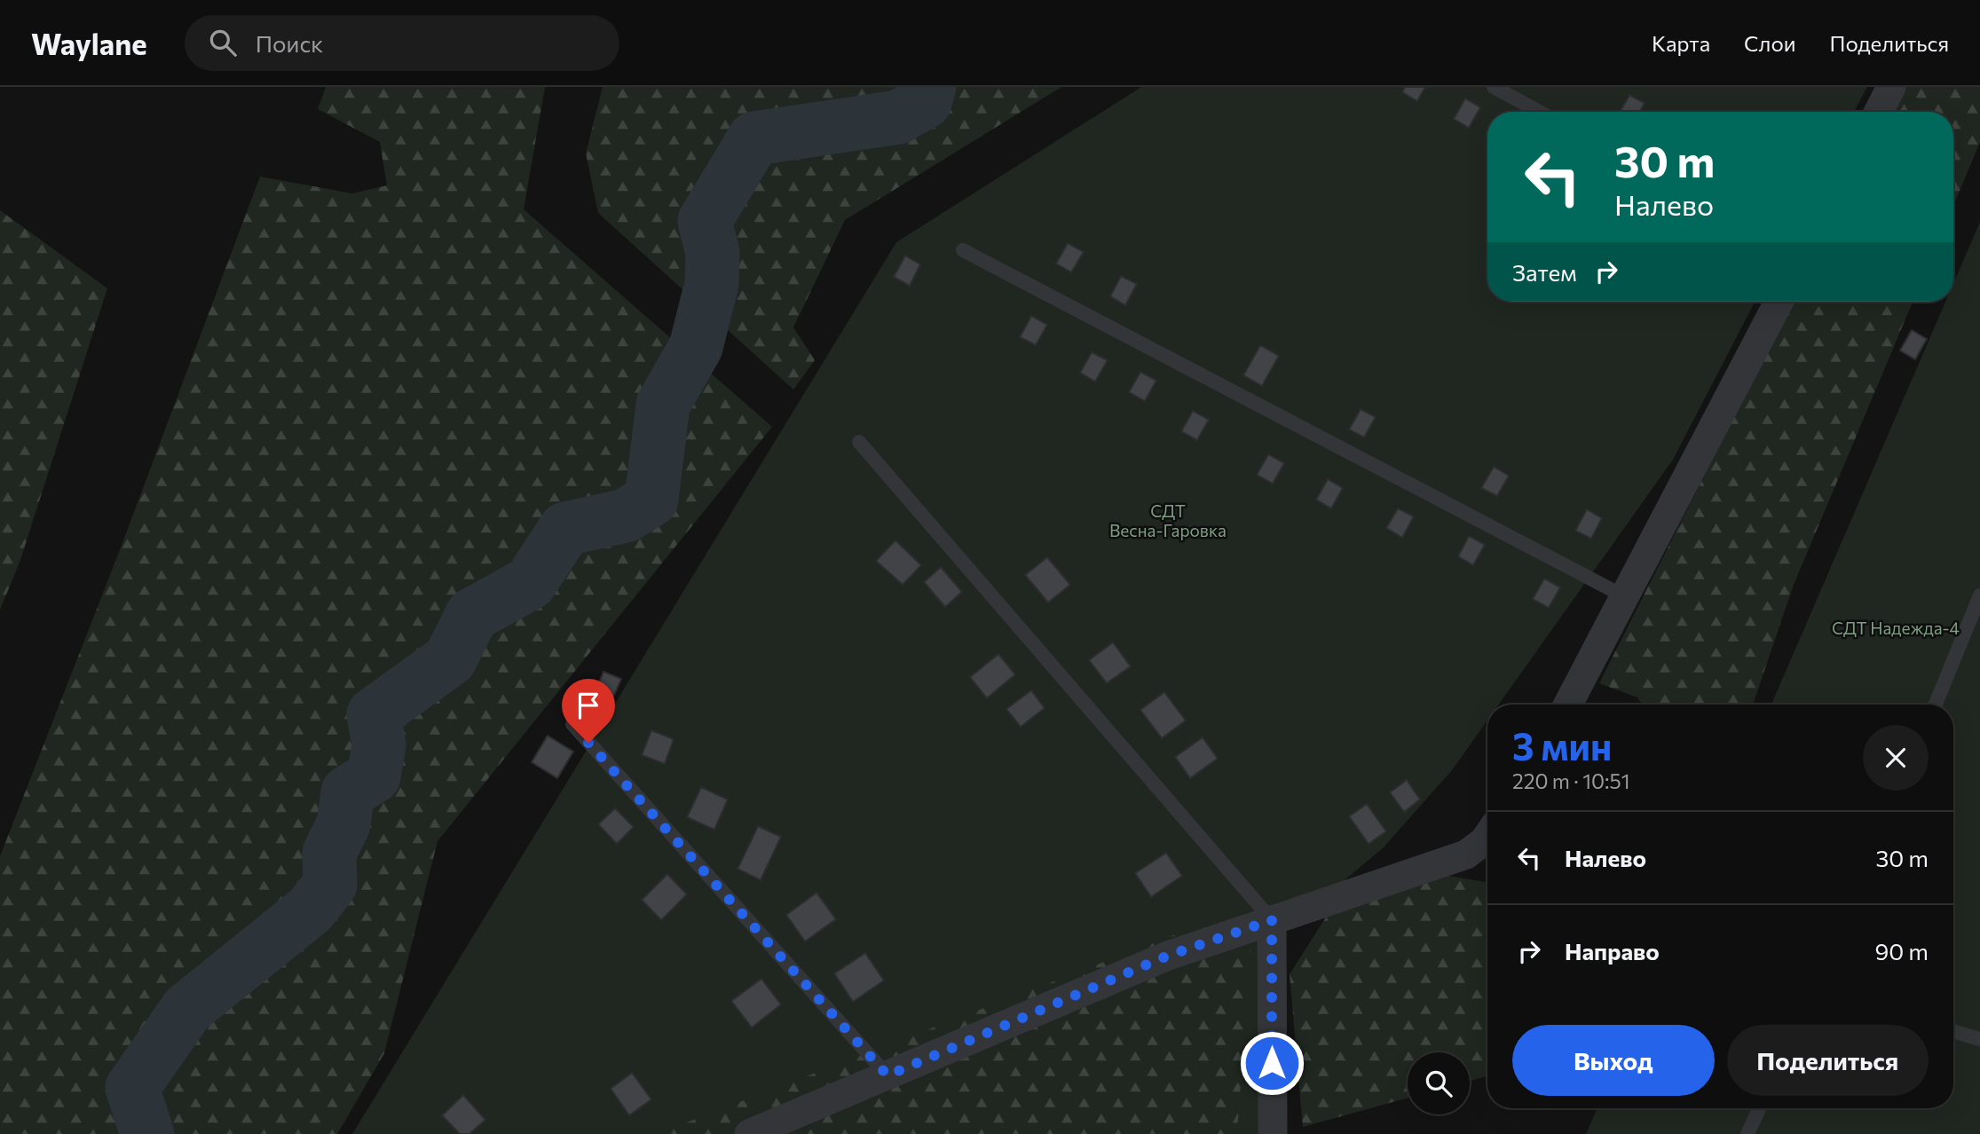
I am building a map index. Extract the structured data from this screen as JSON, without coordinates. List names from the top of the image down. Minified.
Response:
{"parks":["СДТ Весна-Гаровка","СДТ Надежда-4"],"page":{"header":"Waylane","search":"Поиск","nav":["Карта","Слои","Поделиться"],"turn":["30 m","Налево"],"then":"Затем","heading":["3 мин","220 m · 10:51"],"list":[{"name":"Налево","value":"30 m"},{"name":"Направо","value":"90 m"}],"buttons":["Выход","Поделиться"]}}
